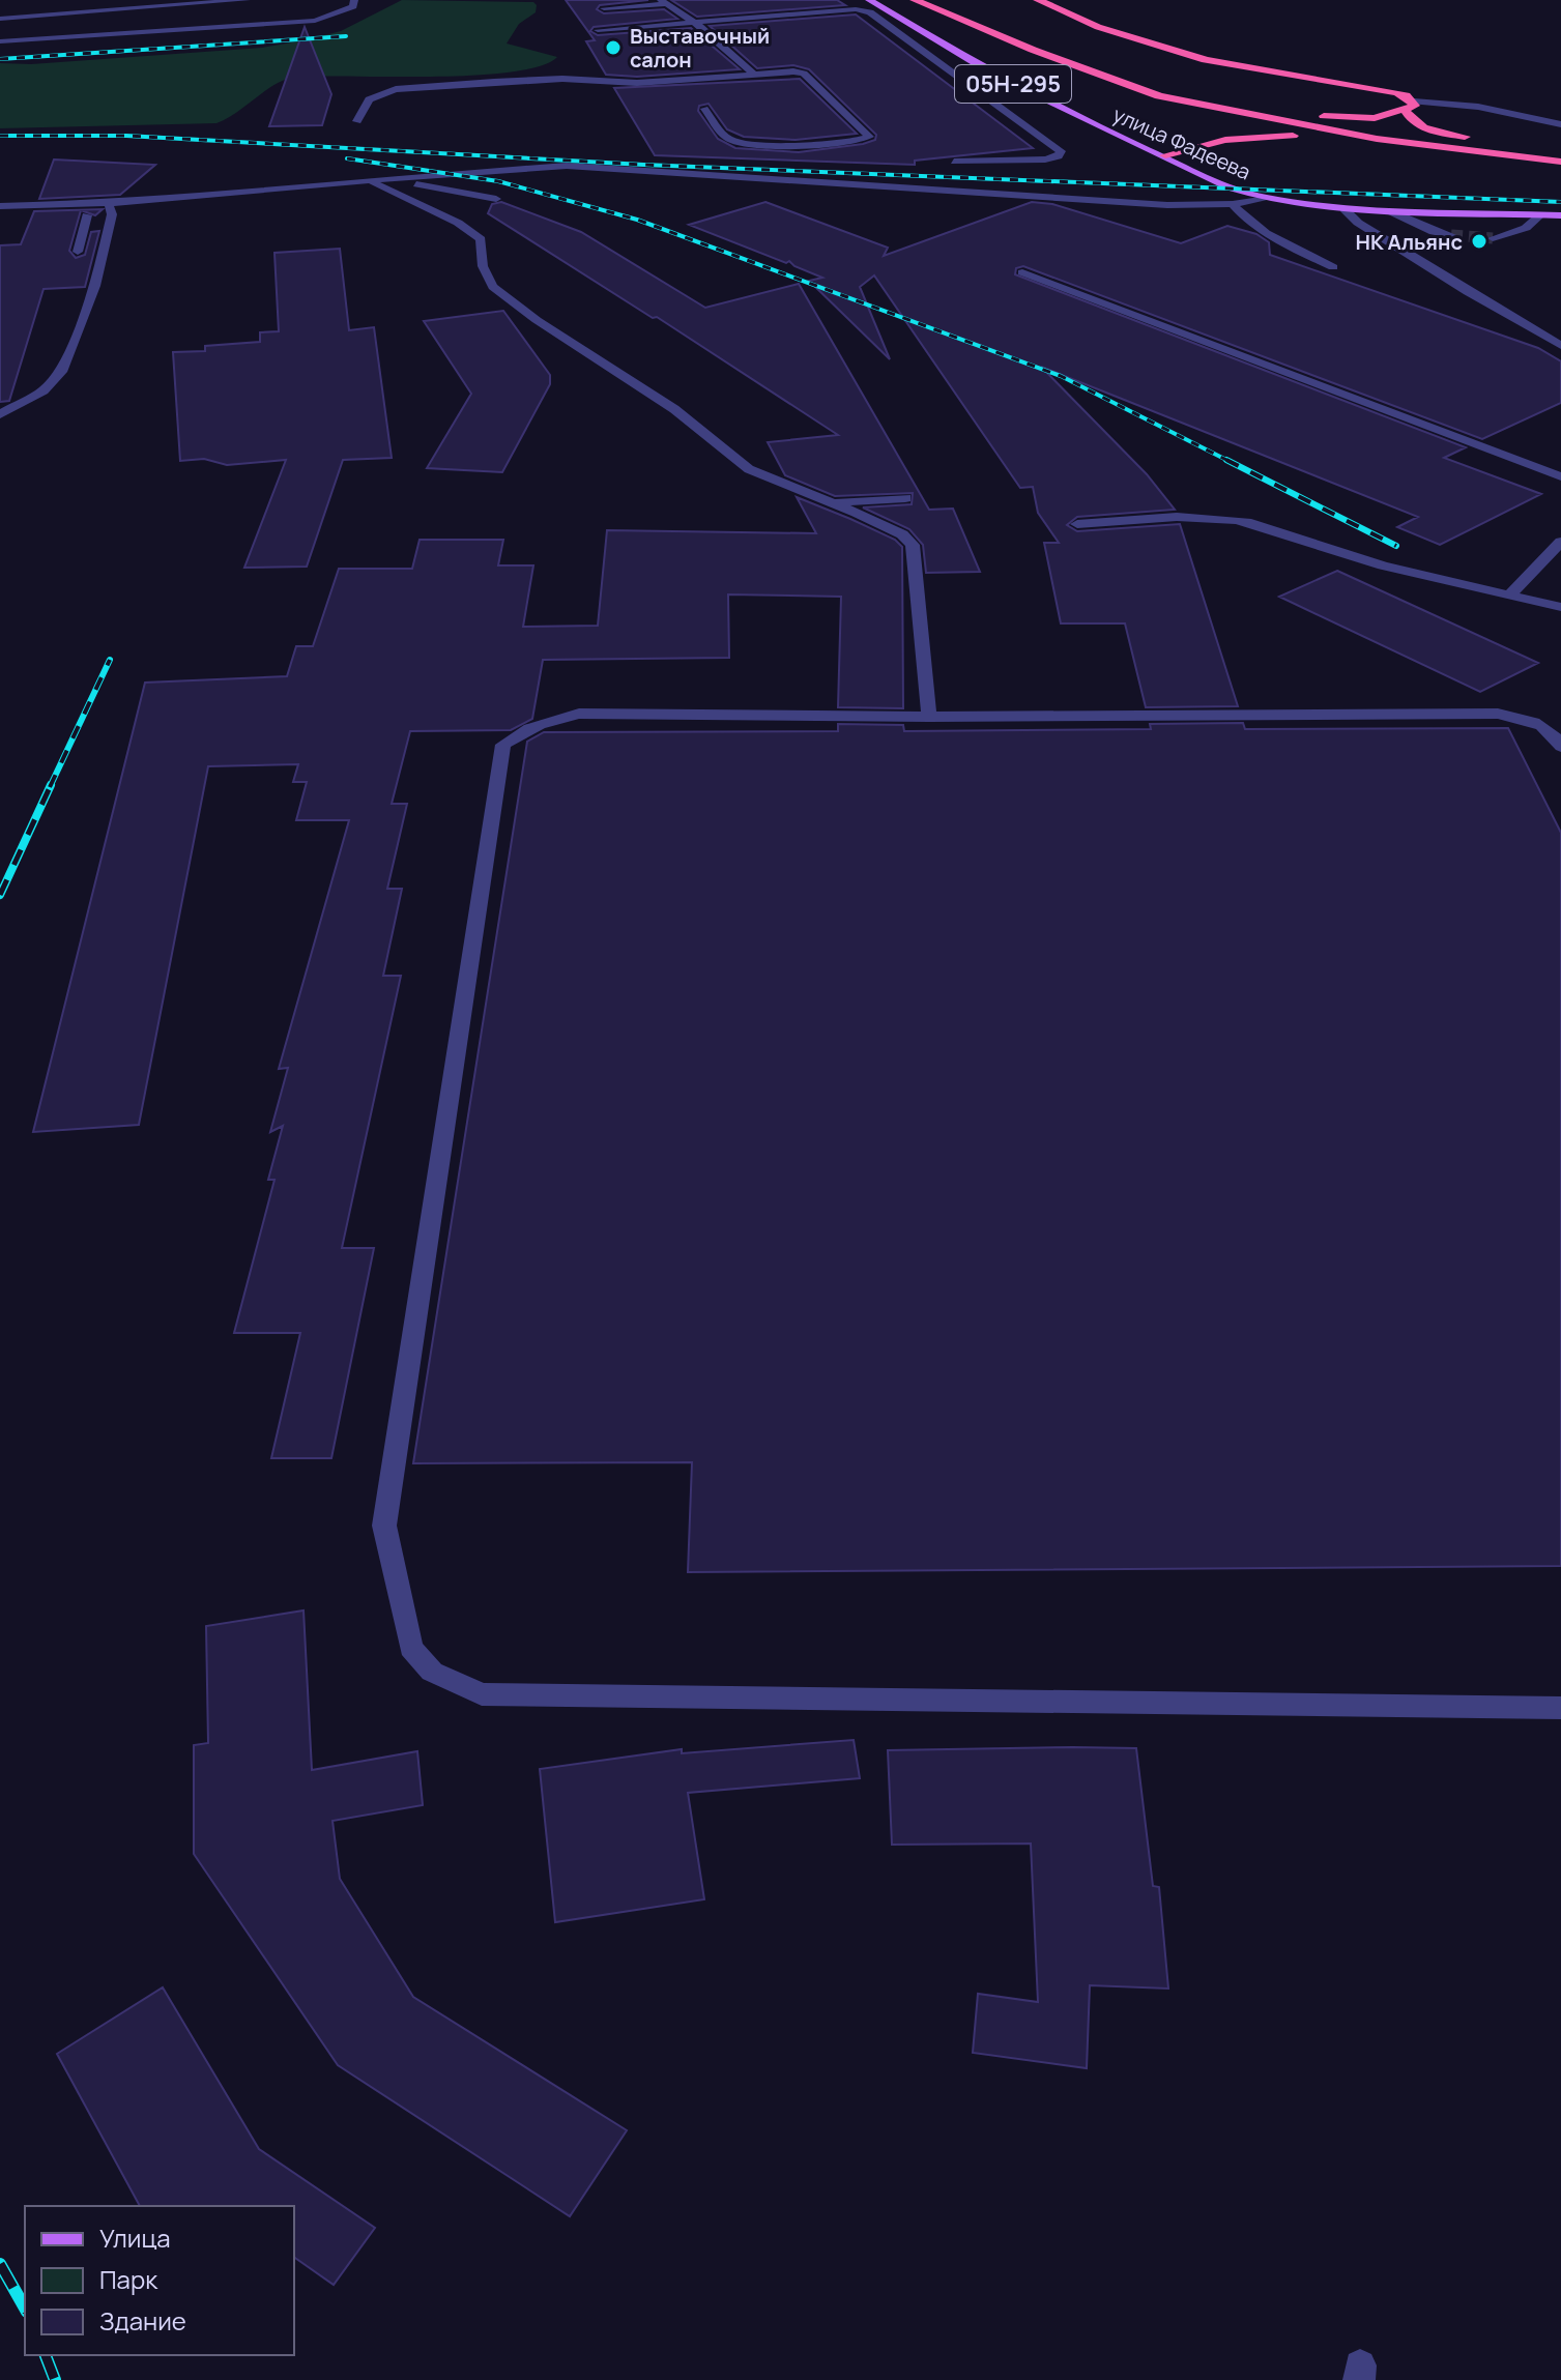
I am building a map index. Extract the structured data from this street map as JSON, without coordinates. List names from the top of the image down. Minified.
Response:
{"streets":{"main road":["05Н-295","улица Фадеева"]},"places":["Выставочный салон","НК Альянс"],"legend":["Улица","Парк","Здание"]}
